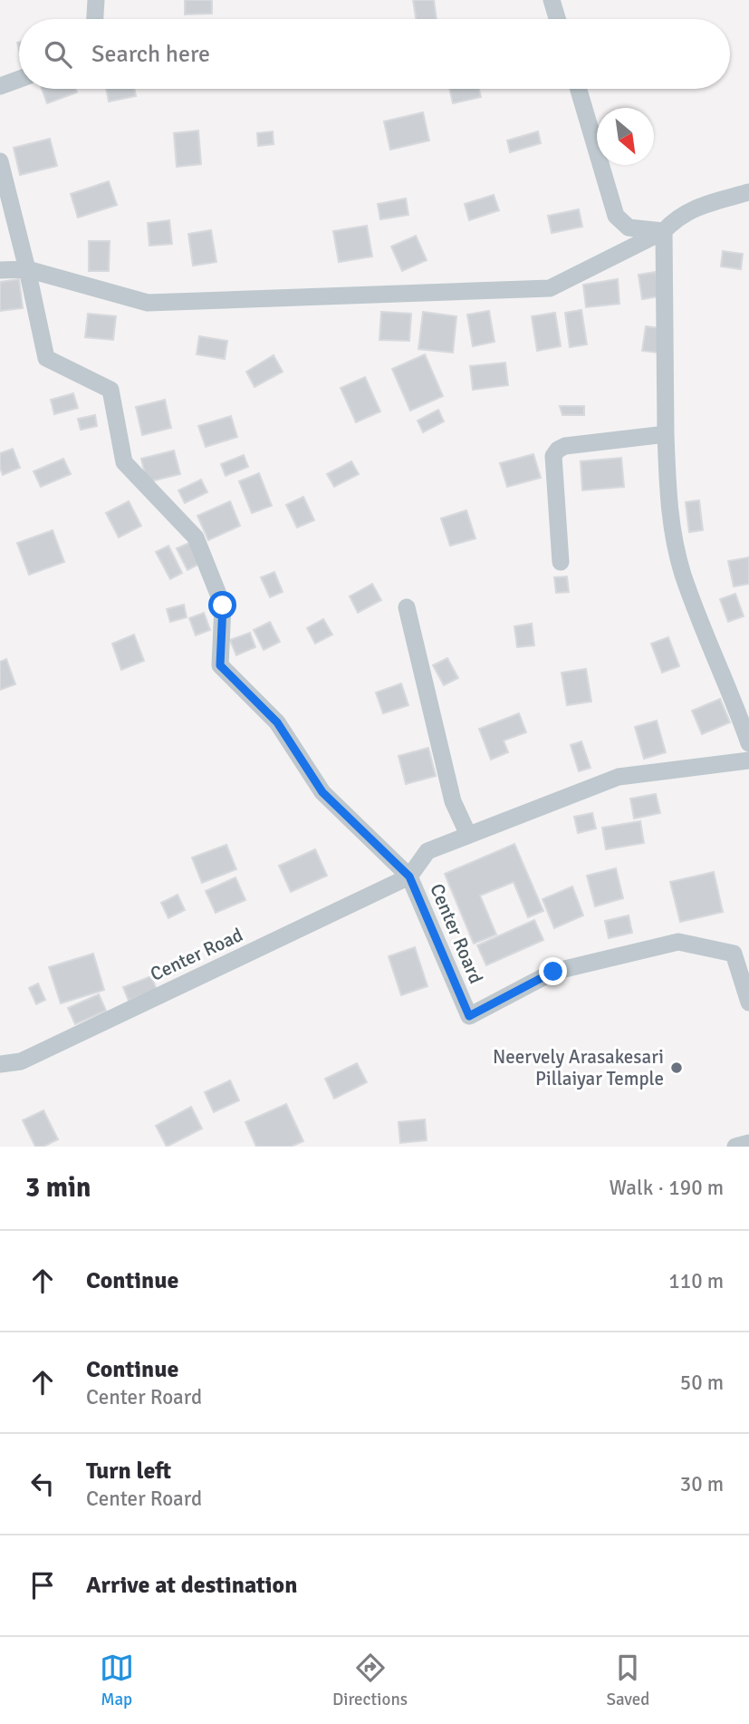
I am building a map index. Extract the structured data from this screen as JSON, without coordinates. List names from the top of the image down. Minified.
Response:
{"streets":{"street":["Center Roard","Center Road"]},"crossings":[["Center Roard","Center Road"]],"places":["Neervely Arasakesari Pillaiyar Temple"],"north":"bottom right","page":{"search":"Search here","heading":["3 min","Walk · 190 m"],"list":[["Continue","110 m"],["Continue","Center Roard","50 m"],["Turn left","Center Roard","30 m"],"Arrive at destination"],"nav":["Map","Directions","Saved"]}}
